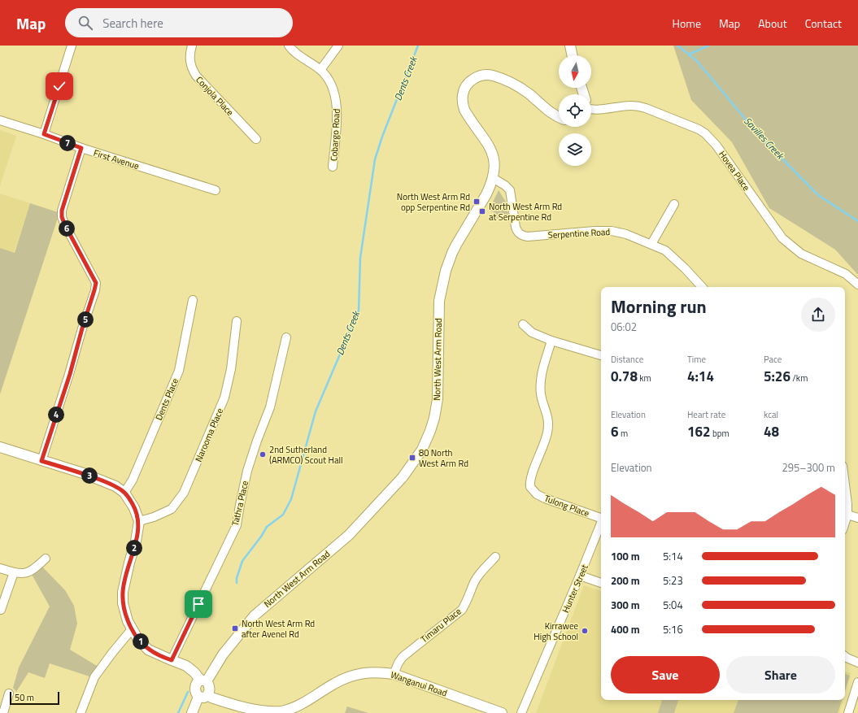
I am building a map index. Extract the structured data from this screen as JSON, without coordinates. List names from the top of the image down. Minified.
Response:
{"streets":{"street":["Conjola Place","Cobargo Road","First Avenue","Hovea Place","Serpentine Road","North West Arm Road","Dents Place","Narooma Place","Tathra Place","Tulong Place","Hunter Street","Timaru Place","Wanganui Road"]},"crossings":[["Serpentine Road","North West Arm Road"],["North West Arm Road","Wanganui Road"],["Timaru Place","Wanganui Road"]],"water":["Dents Creek","Savilles Creek"],"places":{"transit":["North West Arm Rd opp Serpentine Rd","North West Arm Rd at Serpentine Rd","80 North West Arm Rd","North West Arm Rd after Avenel Rd"],"other":["2nd Sutherland (ARMCO) Scout Hall","Kirrawee High School"]},"scale_bar":"50 m","north":"bottom","page":{"header":"Map","search":"Search here","nav":["Home","Map","About","Contact"],"pins":["7","6","5","4","3","2","1"],"heading":["Morning run","06:02"],"stats":[["Distance","0.78 km"],["Time","4:14"],["Pace","5:26 /km"],["Elevation","6 m"],["Heart rate","162 bpm"],["kcal","48"]],"chart":["Elevation","295–300 m"],"list":[{"name":"100 m","note":"5:14"},{"name":"200 m","note":"5:23"},{"name":"300 m","note":"5:04"},{"name":"400 m","note":"5:16"}],"buttons":["Save","Share"],"scale":"50 m"}}
